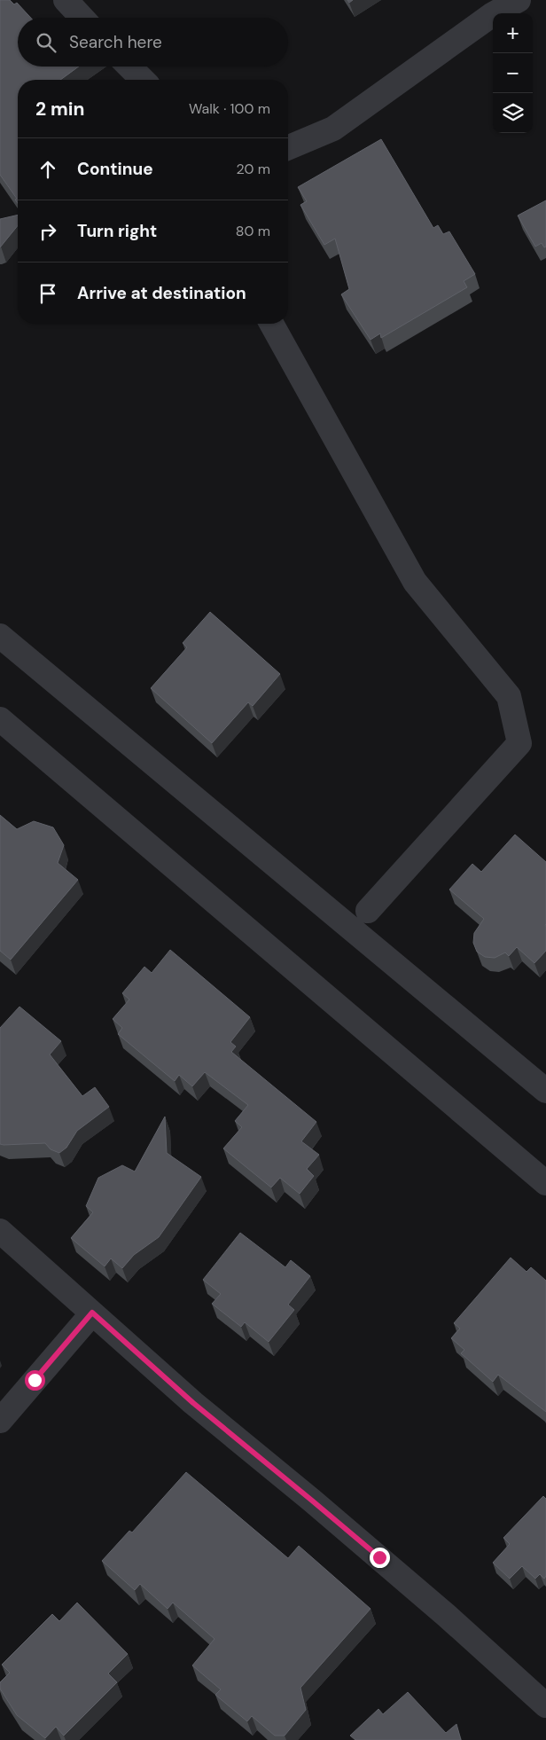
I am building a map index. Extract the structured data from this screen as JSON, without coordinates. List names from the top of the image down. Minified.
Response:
{"page":{"map_buttons":["+","−"],"search":"Search here","heading":["2 min","Walk · 100 m"],"list":[["Continue","20 m"],["Turn right","80 m"],"Arrive at destination"]}}
